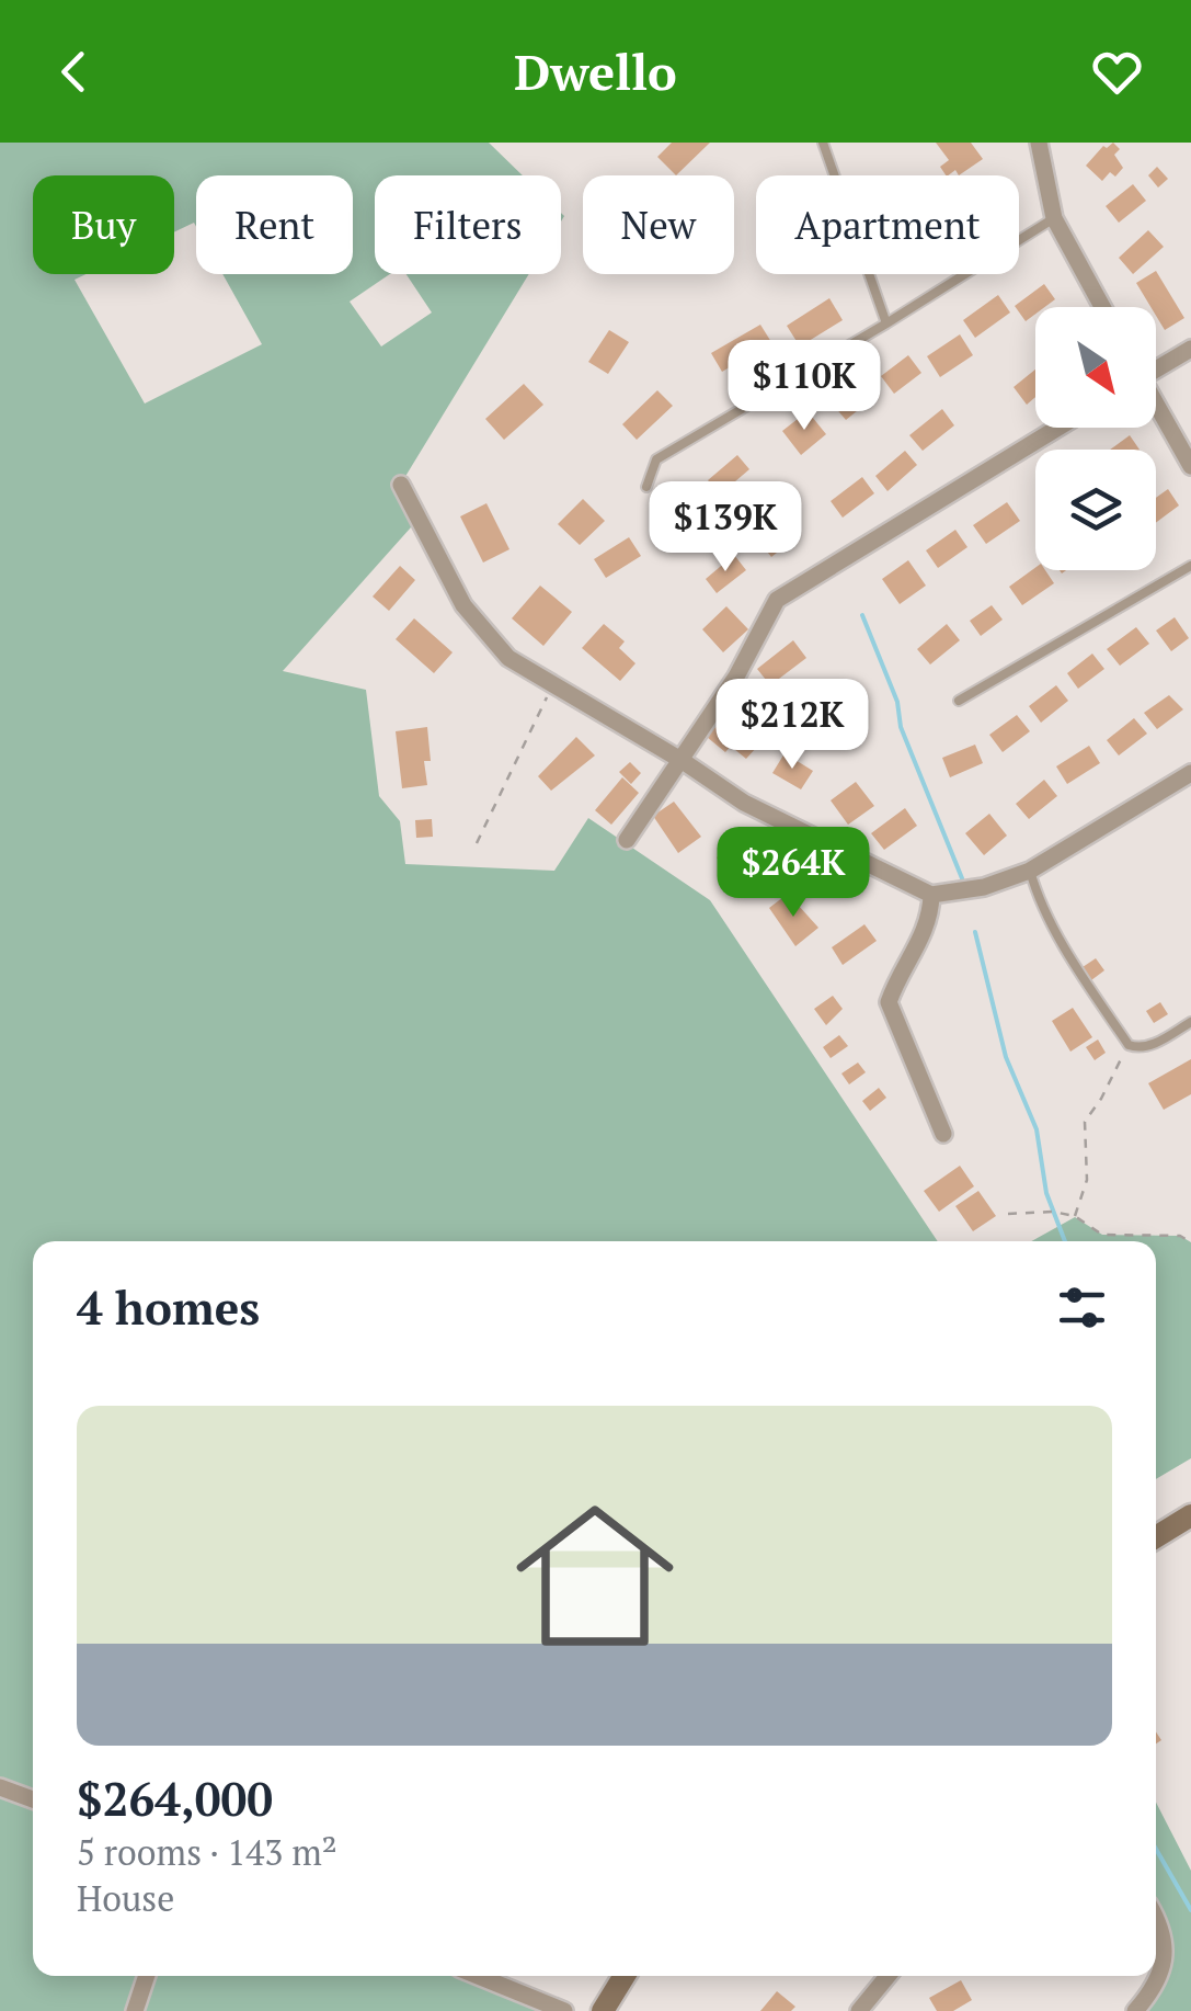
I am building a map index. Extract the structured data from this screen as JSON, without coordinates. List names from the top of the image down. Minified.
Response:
{"north":"bottom right","page":{"header":"Dwello","chip":["Buy","Rent","Filters","New","Apartment"],"price":["$110K","$139K","$212K","$264K"],"heading":"4 homes","list":[{"name":"$264,000","note":"5 rooms · 143 m² · House"}]}}
